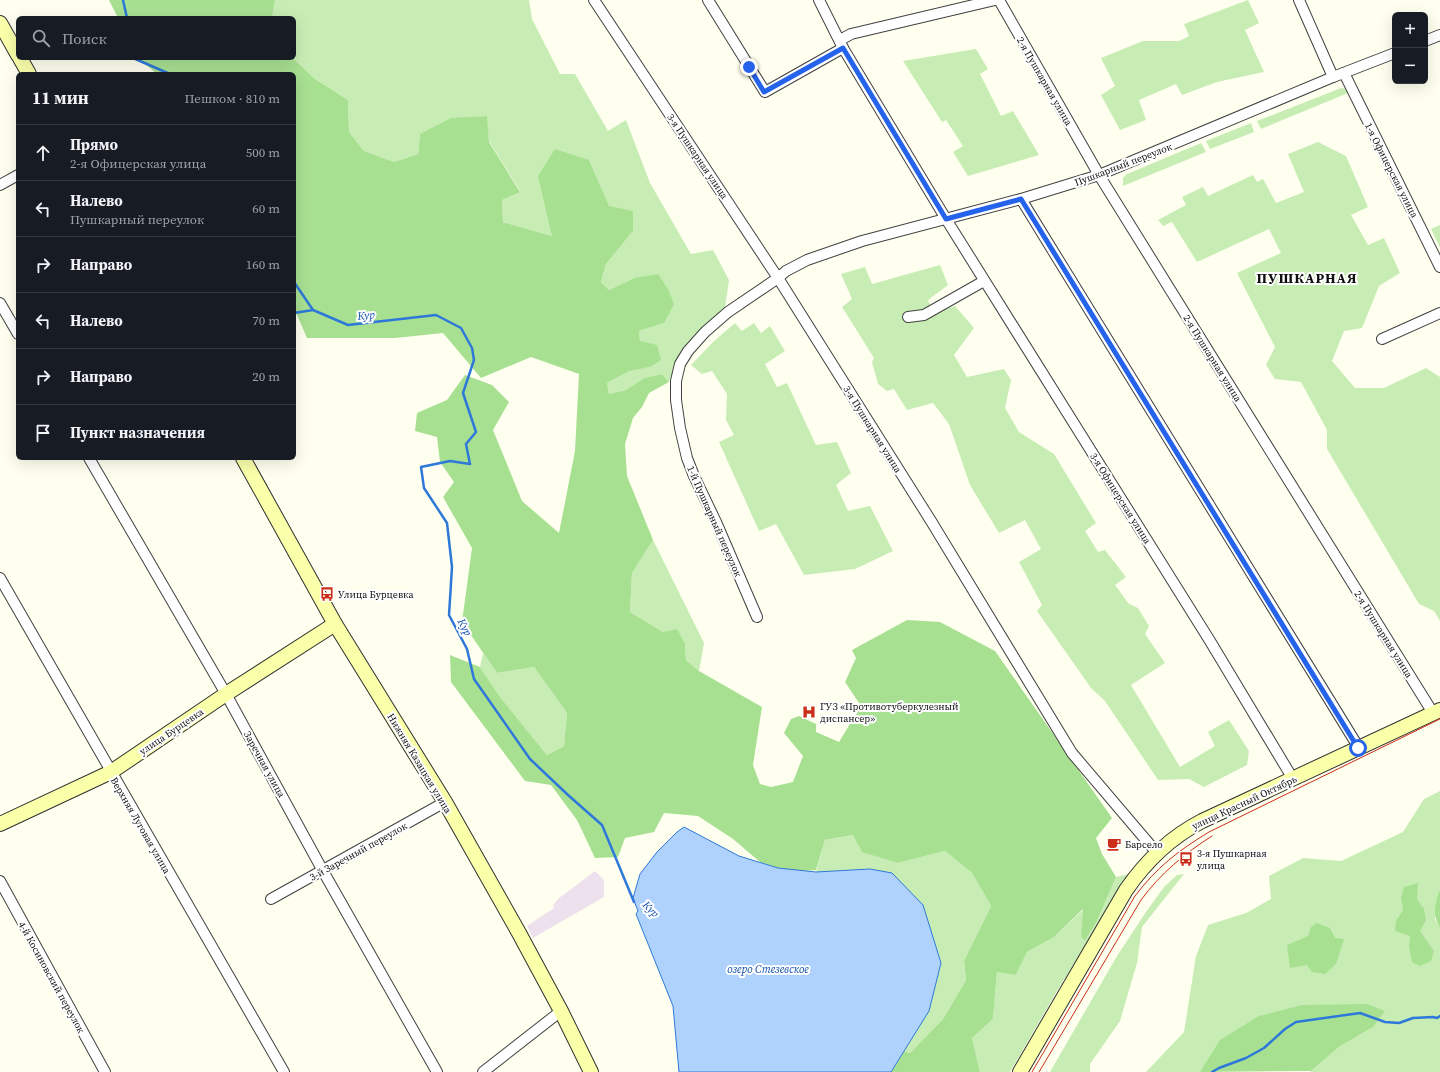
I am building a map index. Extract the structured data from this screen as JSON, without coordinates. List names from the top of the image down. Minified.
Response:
{"streets":{"street":["2-я Пушкарная улица","3-я Пушкарная улица","Пушкарный переулок","1-я Офицерская улица","3-я Офицерская улица","1-й Пушкарный переулок","улица Бурцевка","Нижняя Казацкая улица","Заречная улица","улица Красный Октябрь","Верхняя Луговая улица","3-й Заречный переулок","4-й Косиновский переулок"]},"crossings":[["2-я Пушкарная улица","Пушкарный переулок"],["2-я Пушкарная улица","улица Красный Октябрь"],["3-я Пушкарная улица","Пушкарный переулок"],["3-я Пушкарная улица","1-й Пушкарный переулок"],["3-я Пушкарная улица","улица Красный Октябрь"],["Пушкарный переулок","1-я Офицерская улица"],["Пушкарный переулок","3-я Офицерская улица"],["Пушкарный переулок","1-й Пушкарный переулок"],["3-я Офицерская улица","улица Красный Октябрь"],["улица Бурцевка","Нижняя Казацкая улица"],["улица Бурцевка","Заречная улица"],["улица Бурцевка","Верхняя Луговая улица"],["Нижняя Казацкая улица","3-й Заречный переулок"],["Заречная улица","3-й Заречный переулок"]],"districts":["ПУШКАРНАЯ"],"water":["Кур","озеро Стезевское"],"places":{"bus stop":["Улица Бурцевка","3-я Пушкарная улица"],"hospital":["ГУЗ «Противотуберкулезный диспансер»"],"cafe":["Барсело"]},"page":{"map_buttons":["+","−"],"search":"Поиск","heading":["11 мин","Пешком · 810 m"],"list":[["Прямо","2-я Офицерская улица","500 m"],["Налево","Пушкарный переулок","60 m"],["Направо","160 m"],["Налево","70 m"],["Направо","20 m"],"Пункт назначения"]}}
